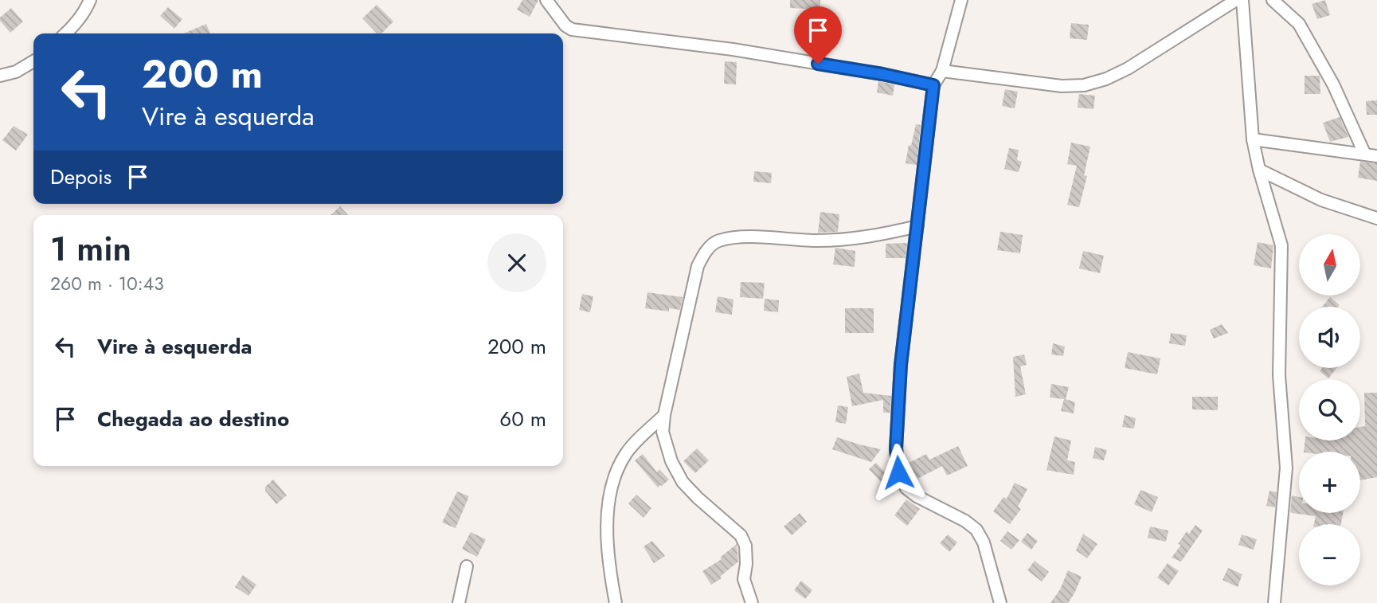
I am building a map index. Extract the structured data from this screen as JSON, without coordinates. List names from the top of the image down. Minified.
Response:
{"north":"top","page":{"turn":["200 m","Vire à esquerda"],"then":"Depois","heading":["1 min","260 m · 10:43"],"map_buttons":["+","−"],"list":[{"name":"Vire à esquerda","value":"200 m"},{"name":"Chegada ao destino","value":"60 m"}]}}
